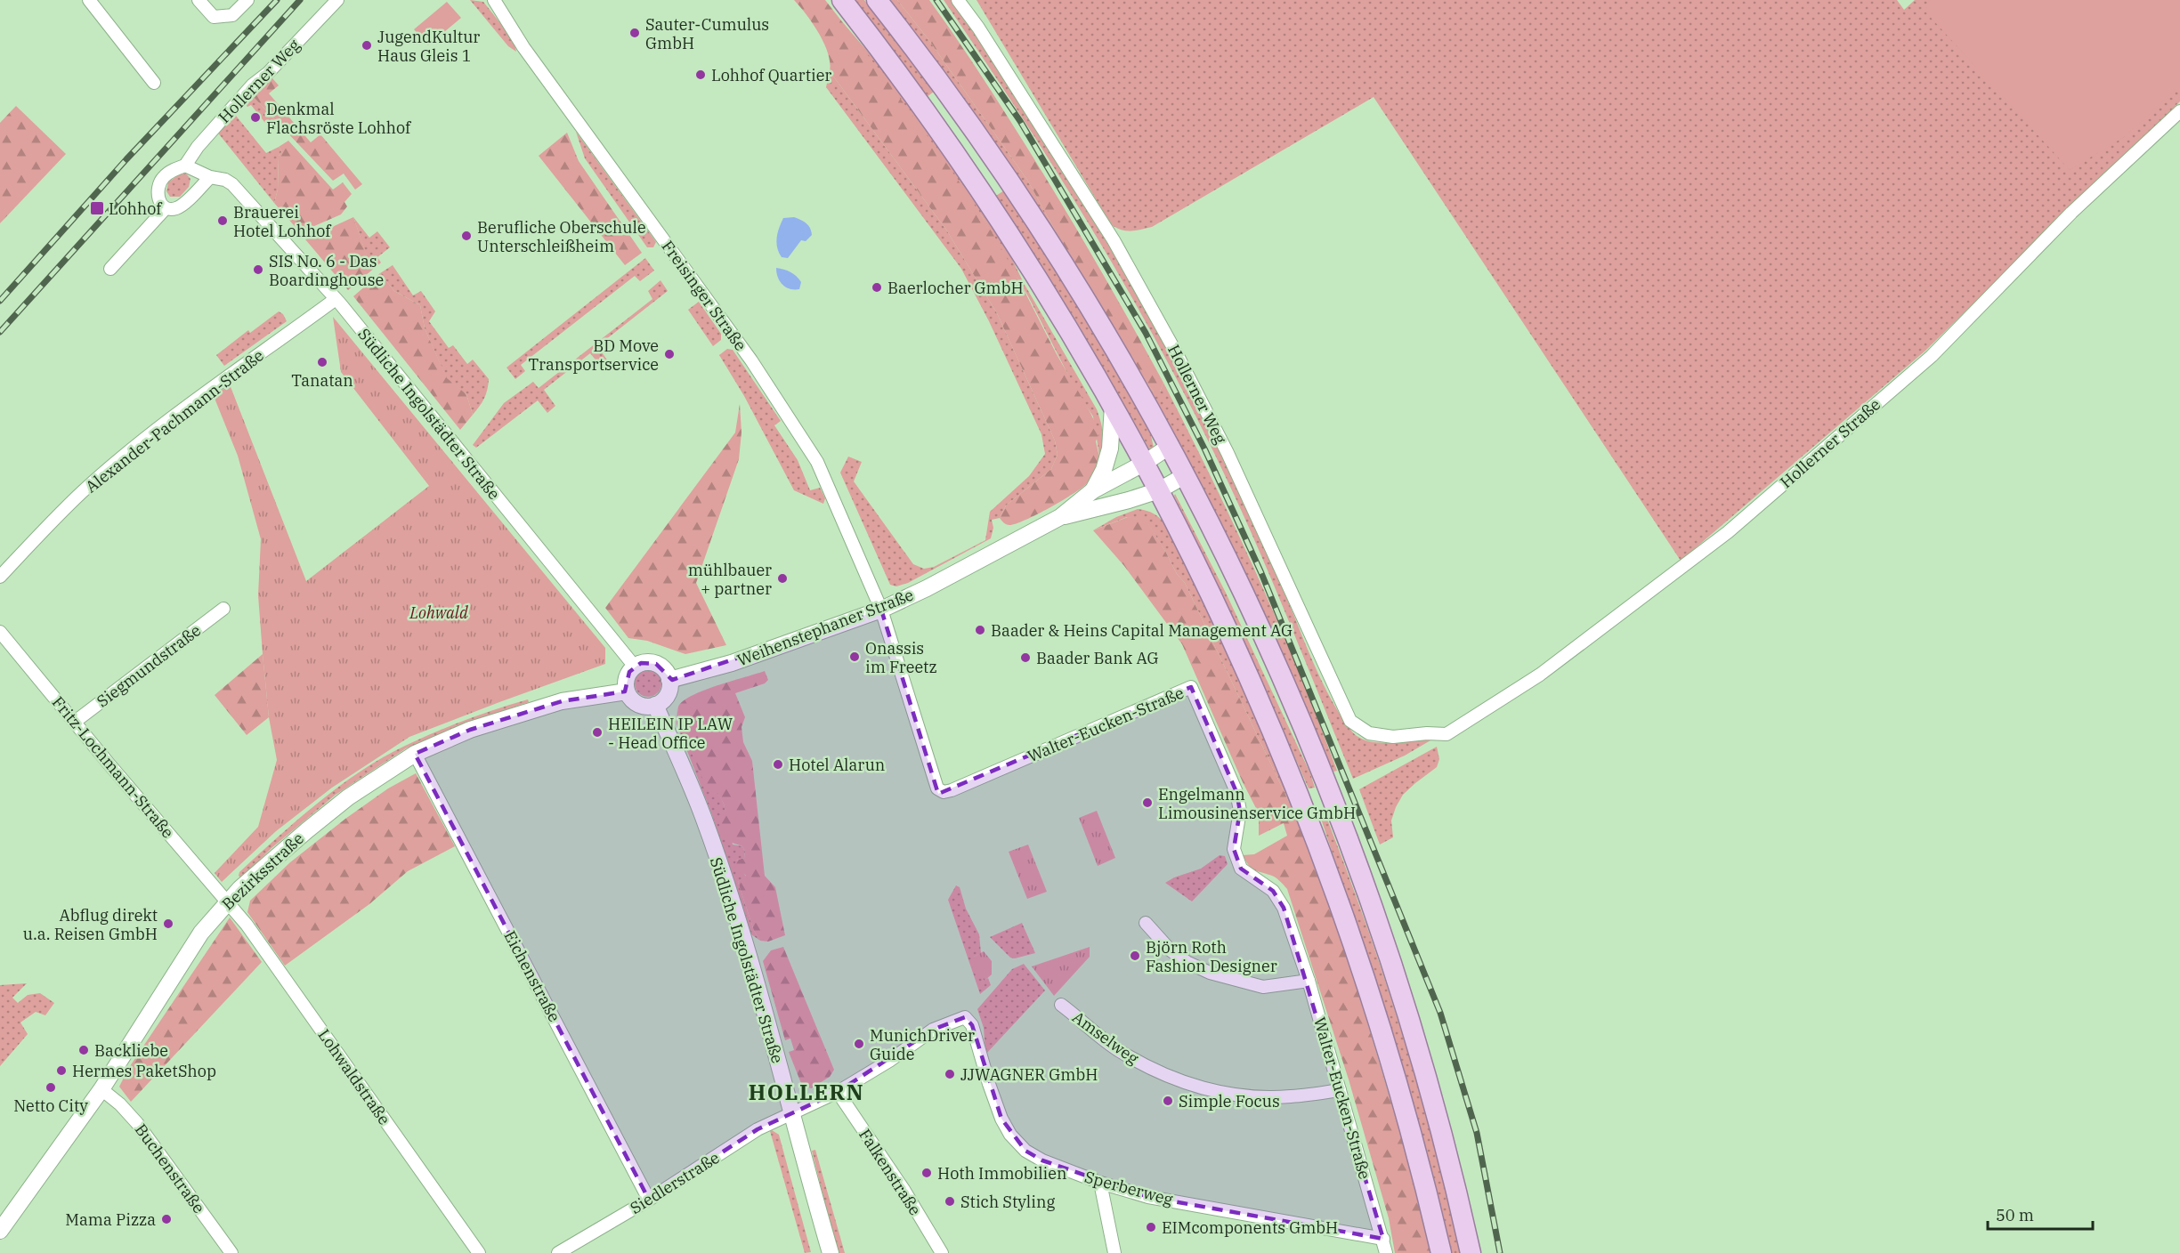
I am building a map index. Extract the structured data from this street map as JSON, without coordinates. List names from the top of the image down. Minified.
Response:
{"streets":{"street":["Hollerner Weg","Freisinger Straße","Südliche Ingolstädter Straße","Alexander-Pachmann-Straße","Hollerner Straße","Weihenstephaner Straße","Siegmundstraße","Walter-Eucken-Straße","Fritz-Lochmann-Straße","Bezirksstraße","Eichenstraße","Amselweg","Lohwaldstraße","Buchenstraße","Falkenstraße","Siedlerstraße","Sperberweg"]},"crossings":[["Hollerner Weg","Südliche Ingolstädter Straße"],["Hollerner Weg","Hollerner Straße"],["Freisinger Straße","Weihenstephaner Straße"],["Freisinger Straße","Walter-Eucken-Straße"],["Südliche Ingolstädter Straße","Alexander-Pachmann-Straße"],["Südliche Ingolstädter Straße","Weihenstephaner Straße"],["Südliche Ingolstädter Straße","Bezirksstraße"],["Südliche Ingolstädter Straße","Siedlerstraße"],["Weihenstephaner Straße","Walter-Eucken-Straße"],["Weihenstephaner Straße","Bezirksstraße"],["Siegmundstraße","Fritz-Lochmann-Straße"],["Walter-Eucken-Straße","Amselweg"],["Walter-Eucken-Straße","Sperberweg"],["Fritz-Lochmann-Straße","Bezirksstraße"],["Fritz-Lochmann-Straße","Lohwaldstraße"],["Bezirksstraße","Eichenstraße"],["Bezirksstraße","Lohwaldstraße"],["Bezirksstraße","Buchenstraße"],["Eichenstraße","Siedlerstraße"],["Falkenstraße","Siedlerstraße"],["Siedlerstraße","Sperberweg"]],"districts":["HOLLERN"],"parks":["Lohwald"],"places":{"other":["Sauter-Cumulus GmbH","JugendKultur Haus Gleis 1","Lohhof Quartier","Denkmal Flachsröste Lohhof","Brauerei Hotel Lohhof","Berufliche Oberschule Unterschleißheim","SIS No. 6 - Das Boardinghouse","Baerlocher GmbH","BD Move Transportservice","Tanatan","mühlbauer + partner","Baader & Heins Capital Management AG","Onassis im Freetz","Baader Bank AG","HEILEIN IP LAW - Head Office","Hotel Alarun","Engelmann Limousinenservice GmbH","Abflug direkt u.a. Reisen GmbH","Björn Roth Fashion Designer","MunichDriver Guide","Backliebe","Hermes PaketShop","JJWAGNER GmbH","Netto City","Simple Focus","Hoth Immobilien","Stich Styling","Mama Pizza","EIMcomponents GmbH"],"transit":["Lohhof"]},"scale_bar":"50 m"}
